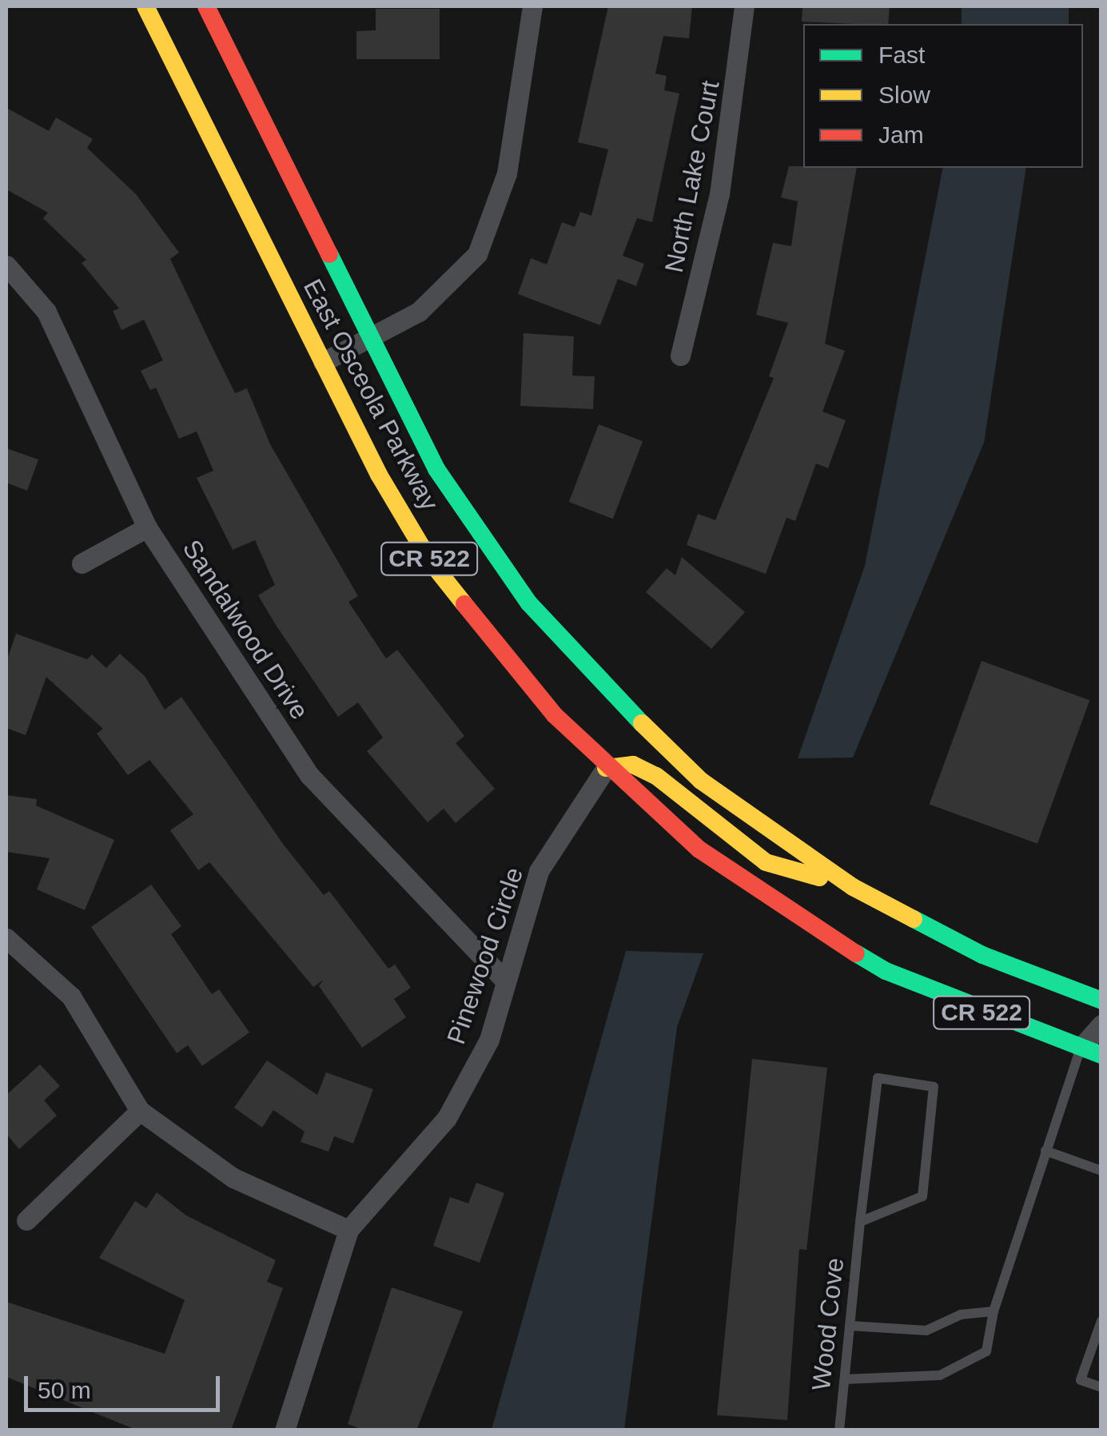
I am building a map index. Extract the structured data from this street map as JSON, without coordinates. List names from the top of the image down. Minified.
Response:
{"streets":{"main road":["East Osceola Parkway","CR 522"],"street":["North Lake Court","Sandalwood Drive","Pinewood Circle"],"lane":["Wood Cove"]},"crossings":[["East Osceola Parkway","Pinewood Circle"],["Sandalwood Drive","Pinewood Circle"]],"legend":["Fast","Slow","Jam"],"scale_bar":"50 m"}
